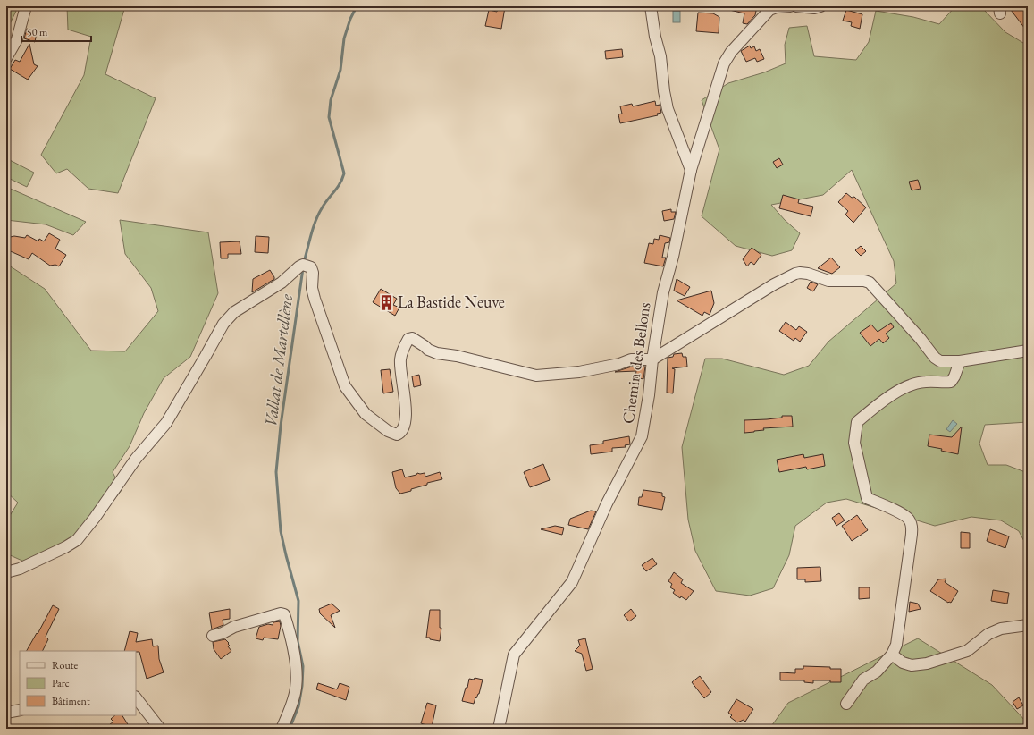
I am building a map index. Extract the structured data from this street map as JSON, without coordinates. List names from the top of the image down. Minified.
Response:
{"streets":{"street":["Chemin des Bellons"]},"water":["Vallat de Martellène"],"places":{"building":["La Bastide Neuve"]},"legend":["Route","Parc","Bâtiment"],"scale_bar":"50 m"}
